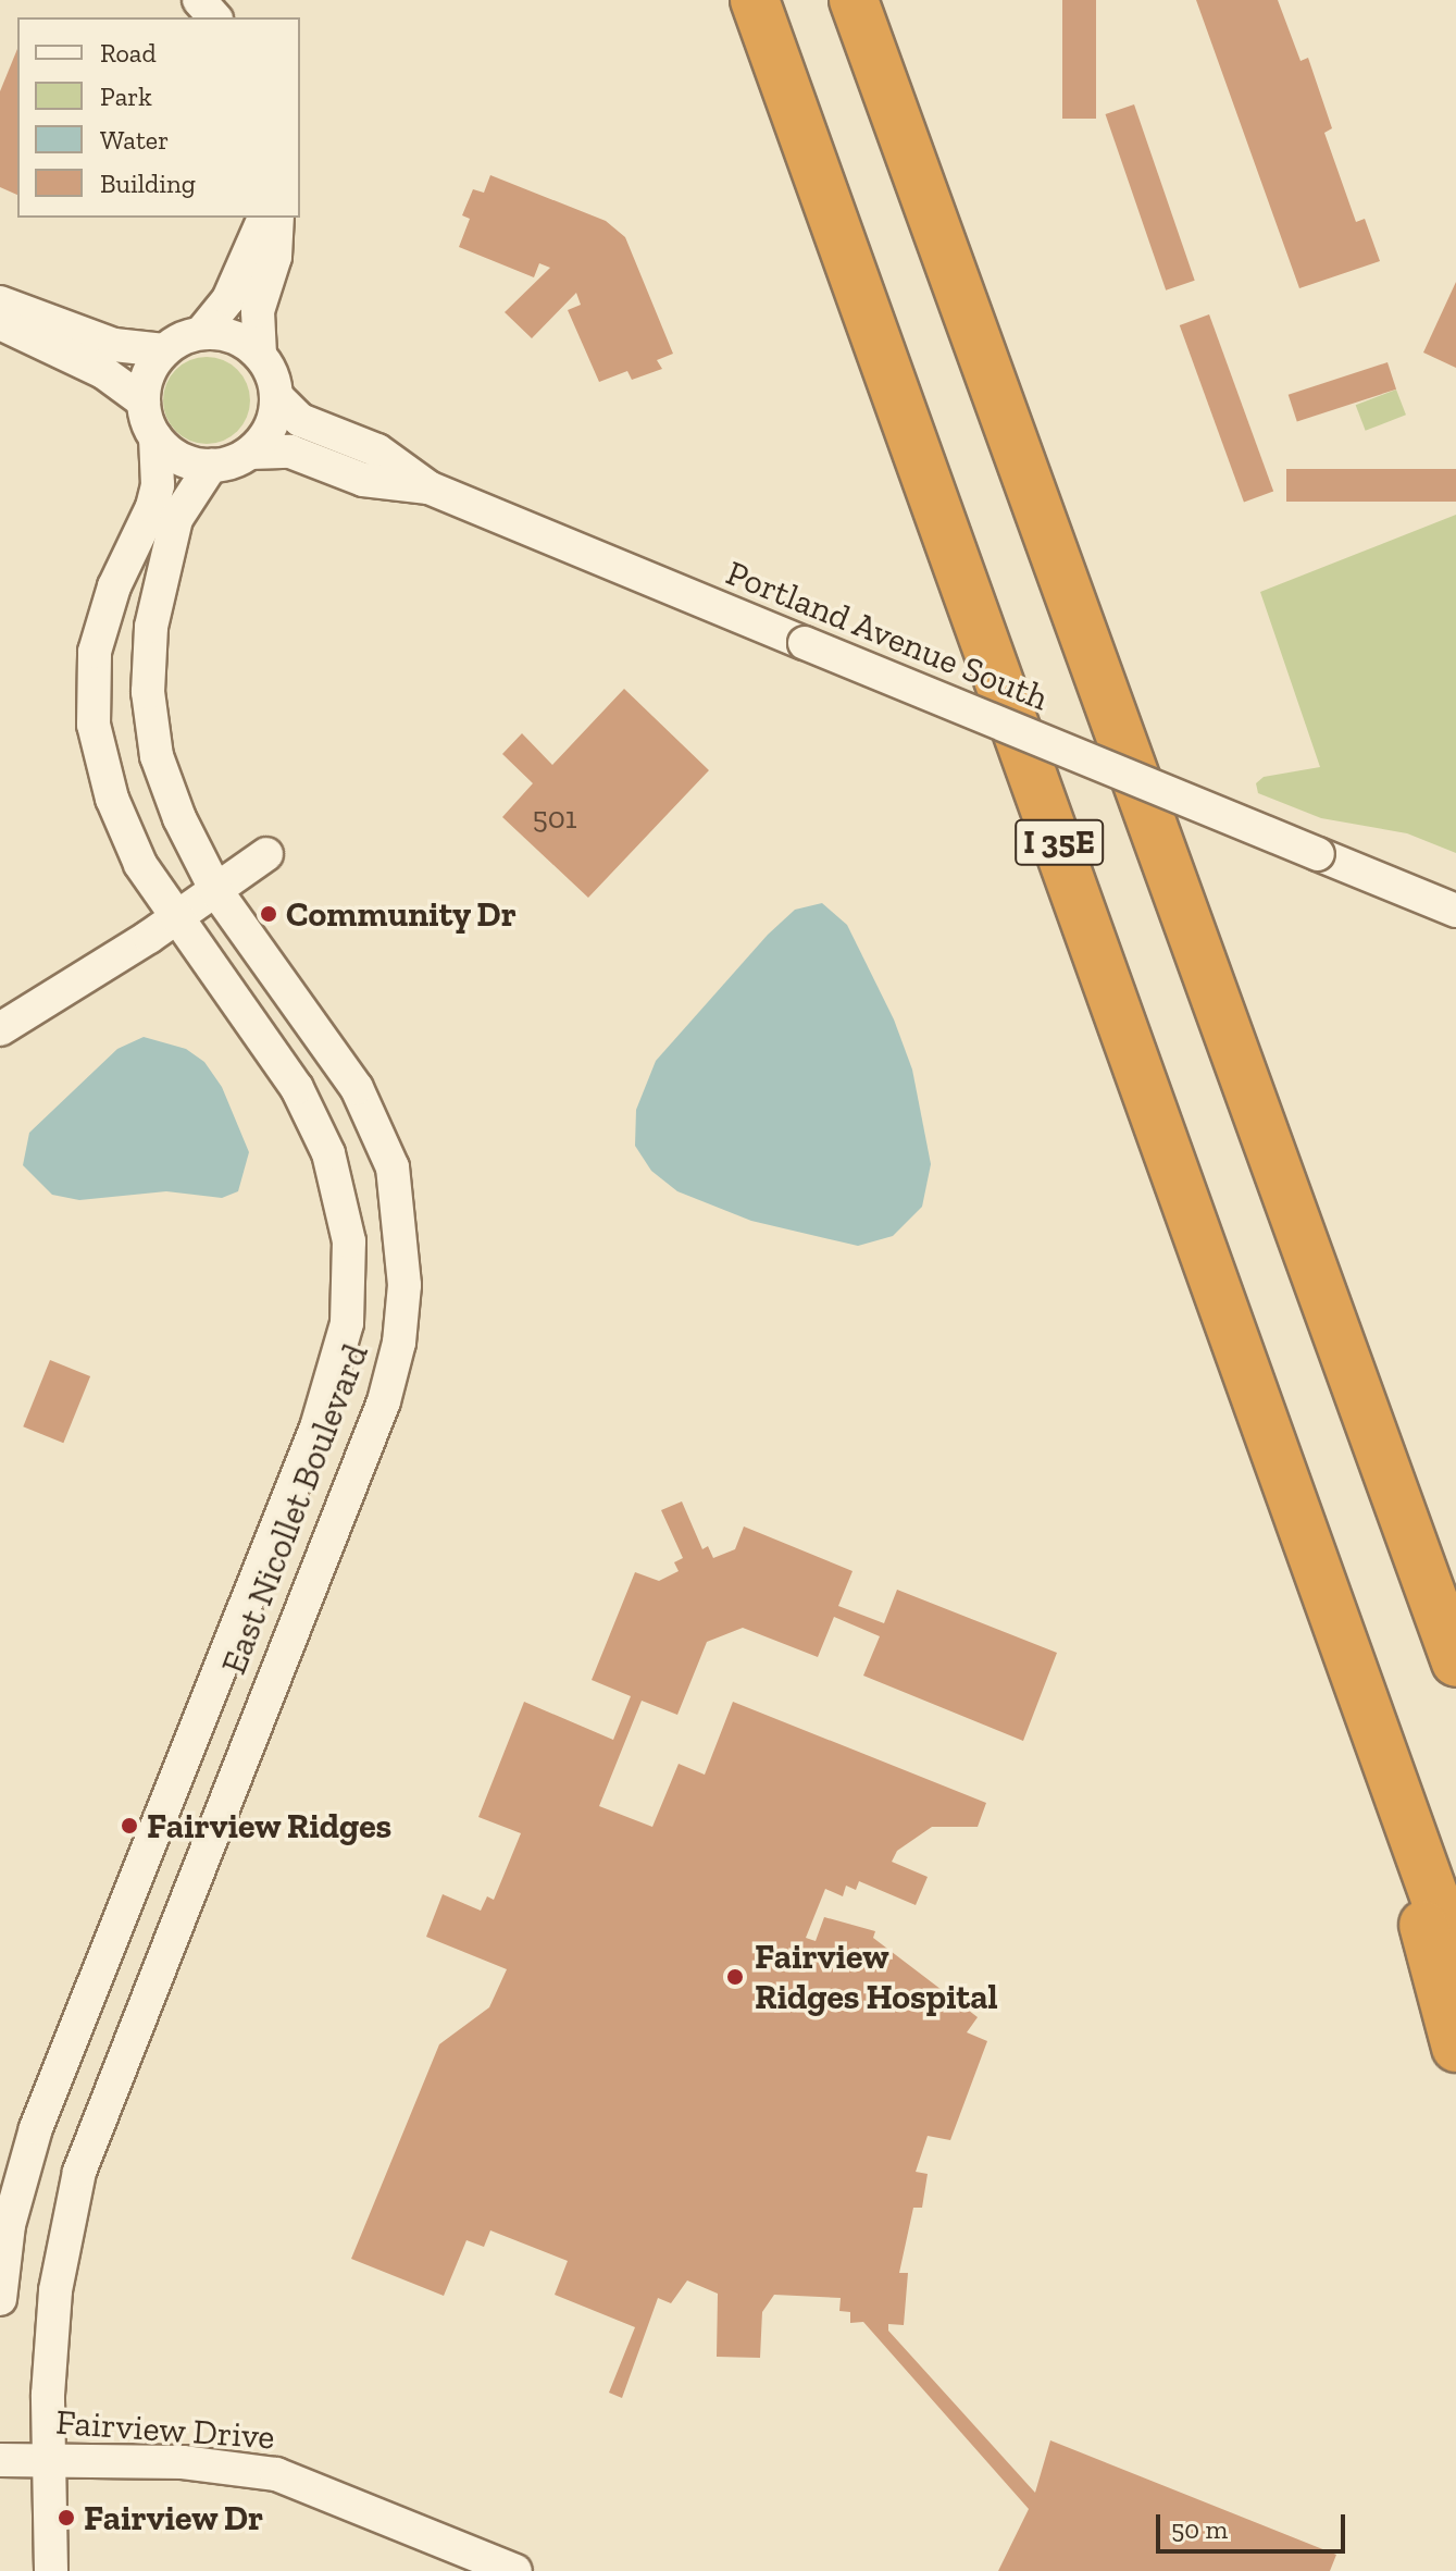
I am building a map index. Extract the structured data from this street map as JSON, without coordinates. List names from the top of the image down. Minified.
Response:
{"streets":{"highway":["I 35E"],"street":["Portland Avenue South","East Nicollet Boulevard","Fairview Drive"]},"crossings":[["Portland Avenue South","East Nicollet Boulevard"],["East Nicollet Boulevard","Fairview Drive"]],"places":["Community Dr","Fairview Ridges","Fairview Ridges Hospital","Fairview Dr"],"house_numbers":["501"],"legend":["Road","Park","Water","Building"],"scale_bar":"50 m"}
